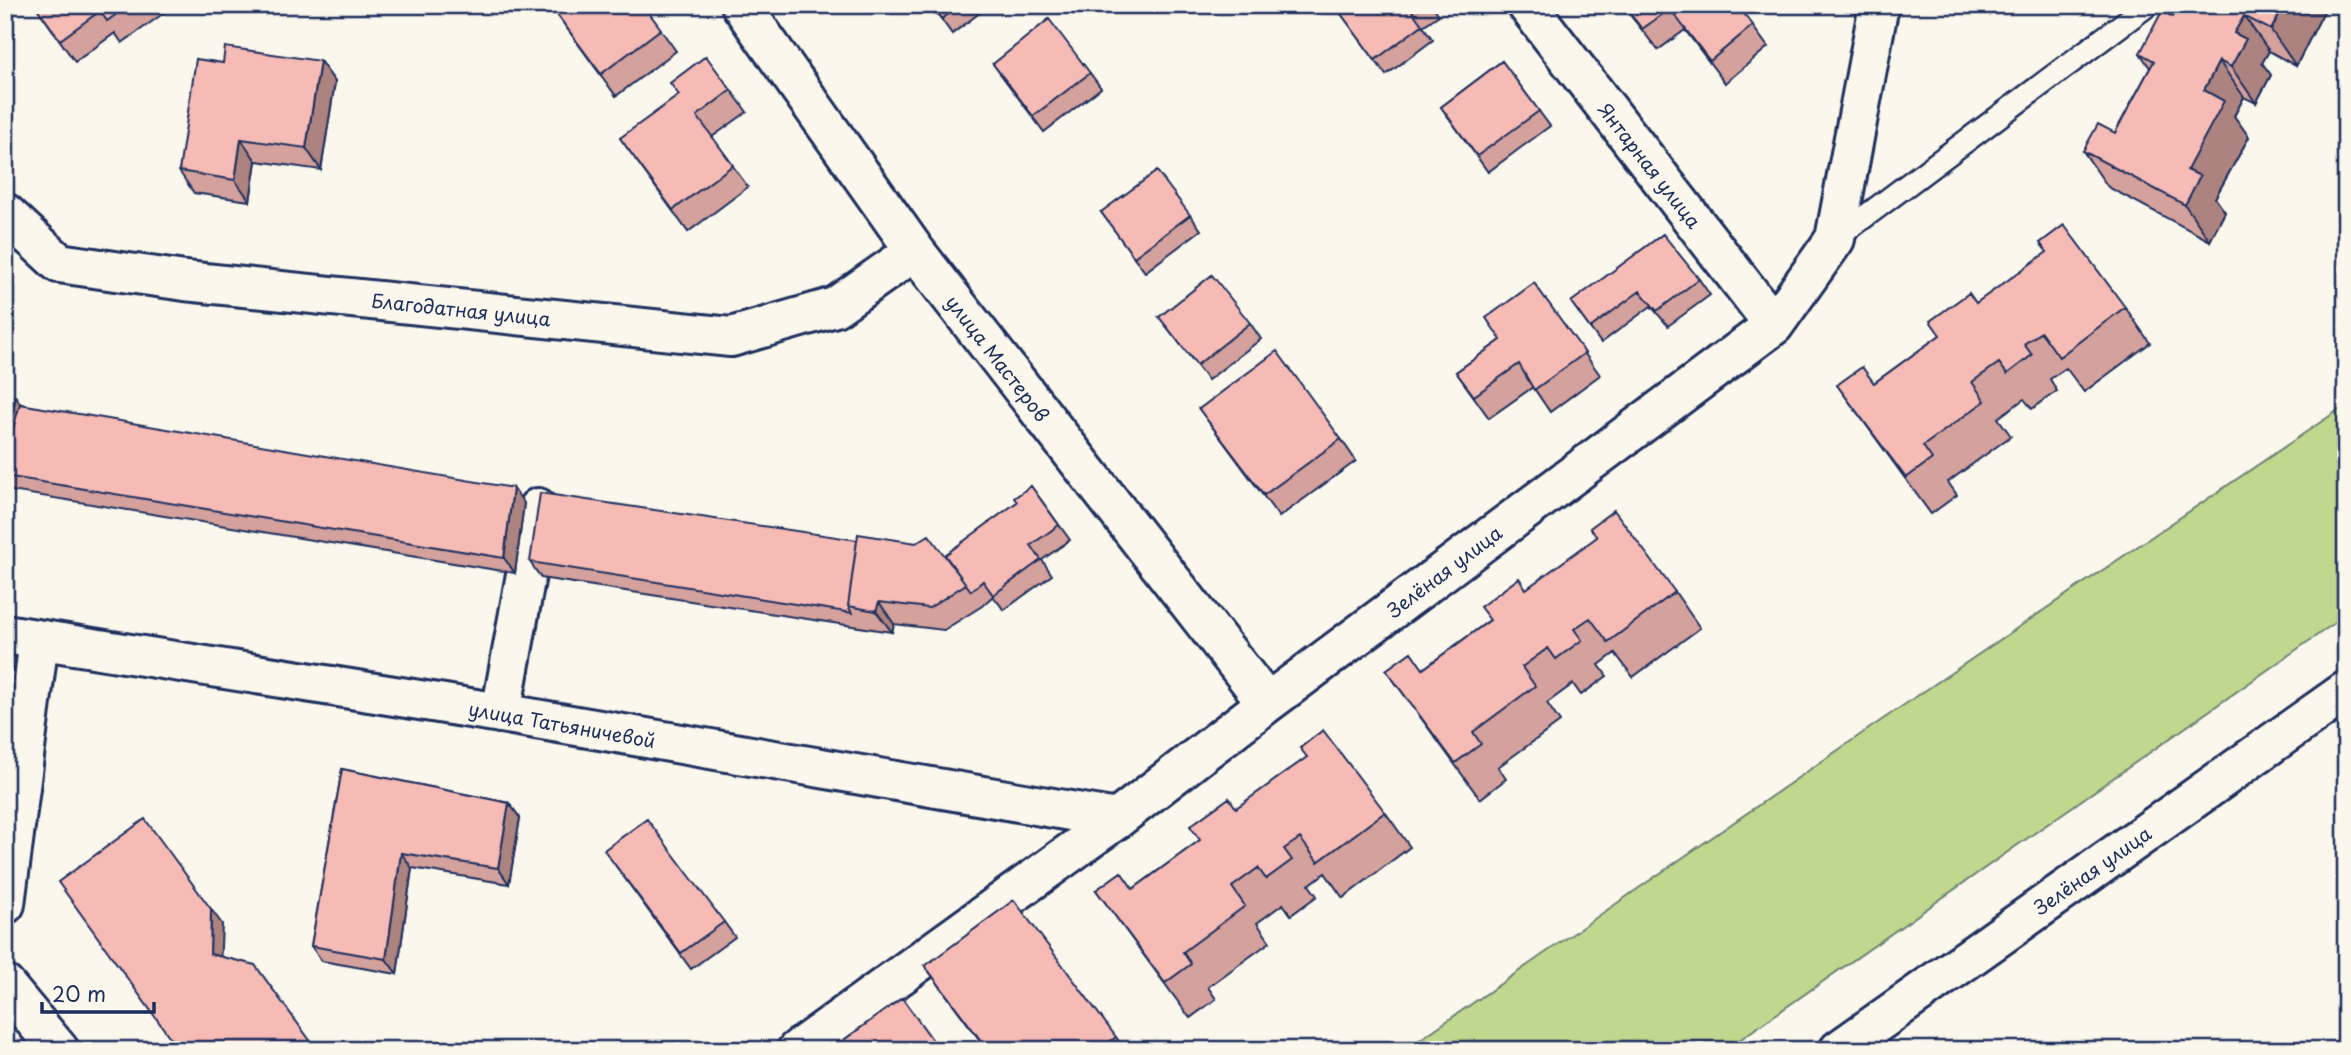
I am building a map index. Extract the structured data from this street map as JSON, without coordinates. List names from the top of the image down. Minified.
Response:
{"streets":{"street":["Янтарная улица","Благодатная улица","улица Мастеров","Зелёная улица","улица Татьяничевой"]},"crossings":[["Янтарная улица","Зелёная улица"],["Благодатная улица","улица Мастеров"],["улица Мастеров","Зелёная улица"],["Зелёная улица","улица Татьяничевой"]],"scale_bar":"20 m"}
